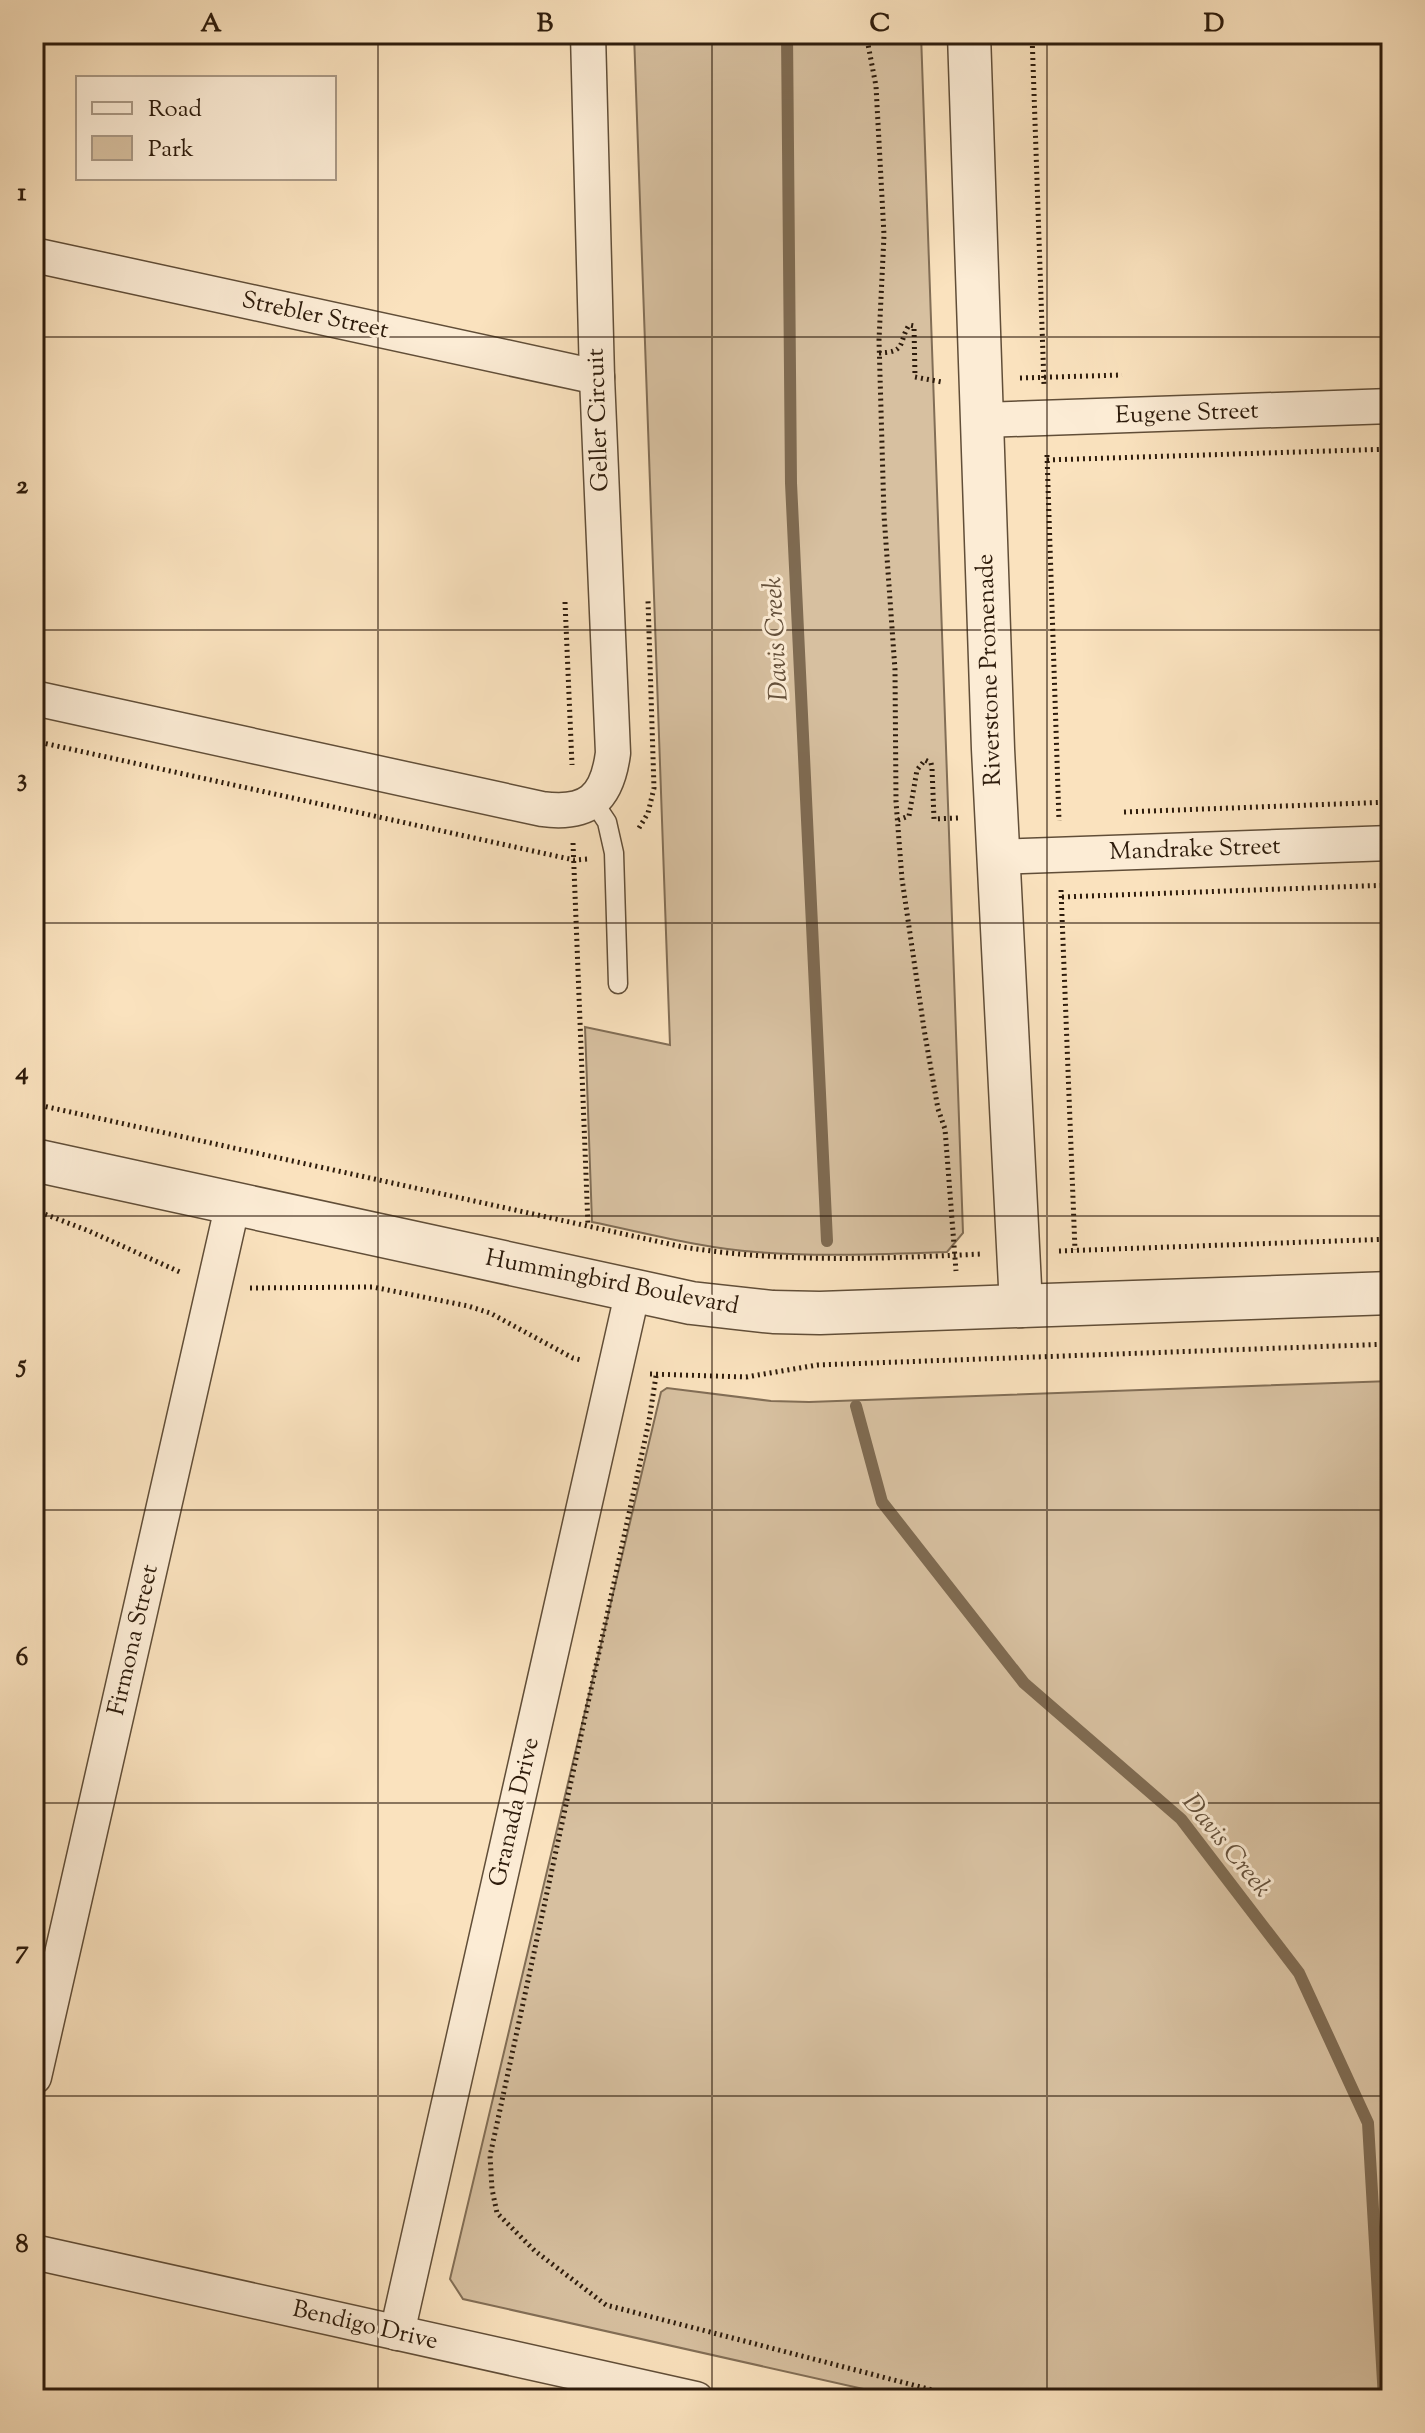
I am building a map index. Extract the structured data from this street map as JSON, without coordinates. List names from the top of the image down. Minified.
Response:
{"streets":{"street":["Strebler Street","Eugene Street","Geller Circuit","Riverstone Promenade","Mandrake Street","Hummingbird Boulevard","Firmona Street","Granada Drive","Bendigo Drive"]},"crossings":[["Strebler Street","Geller Circuit"],["Eugene Street","Riverstone Promenade"],["Riverstone Promenade","Mandrake Street"],["Riverstone Promenade","Hummingbird Boulevard"],["Hummingbird Boulevard","Firmona Street"],["Hummingbird Boulevard","Granada Drive"],["Granada Drive","Bendigo Drive"]],"water":["Davis Creek"],"legend":["Road","Park"],"grid":{"columns":["A","B","C","D"],"rows":["1","2","3","4","5","6","7","8"]}}
